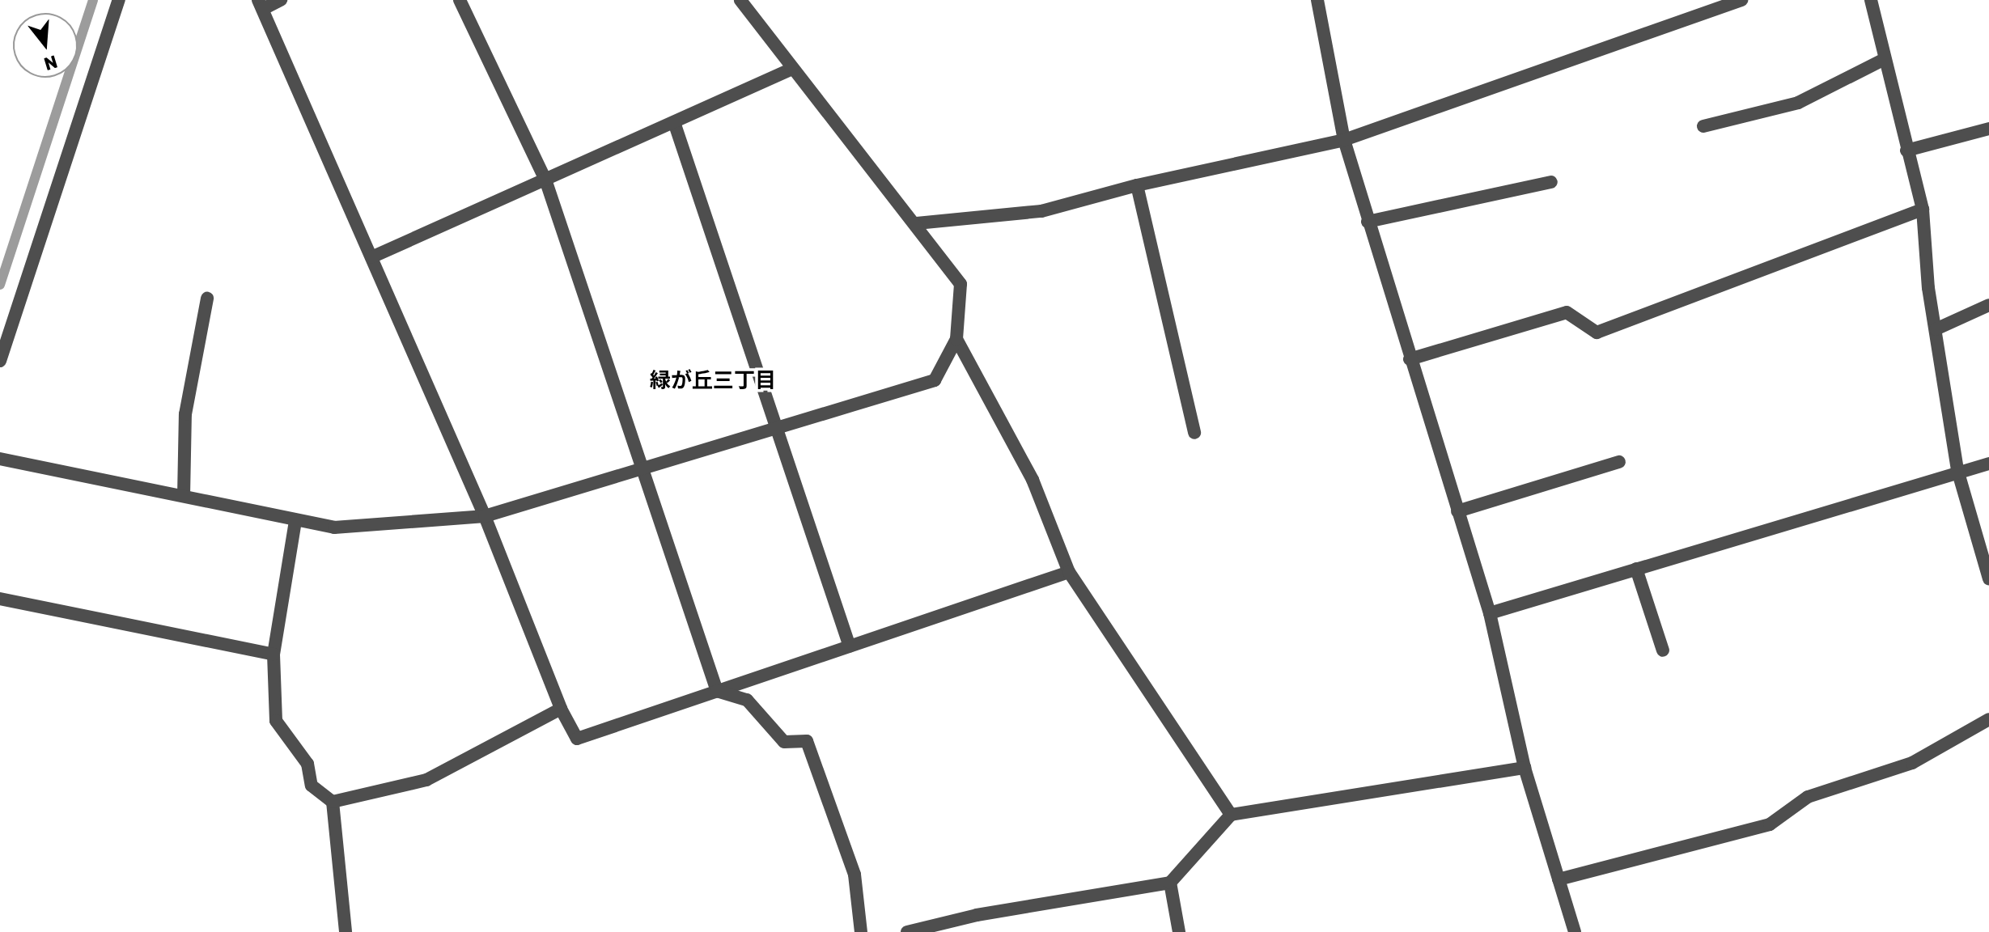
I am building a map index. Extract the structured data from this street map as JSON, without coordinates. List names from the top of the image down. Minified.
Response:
{"districts":["緑が丘三丁目"],"north":"bottom"}
